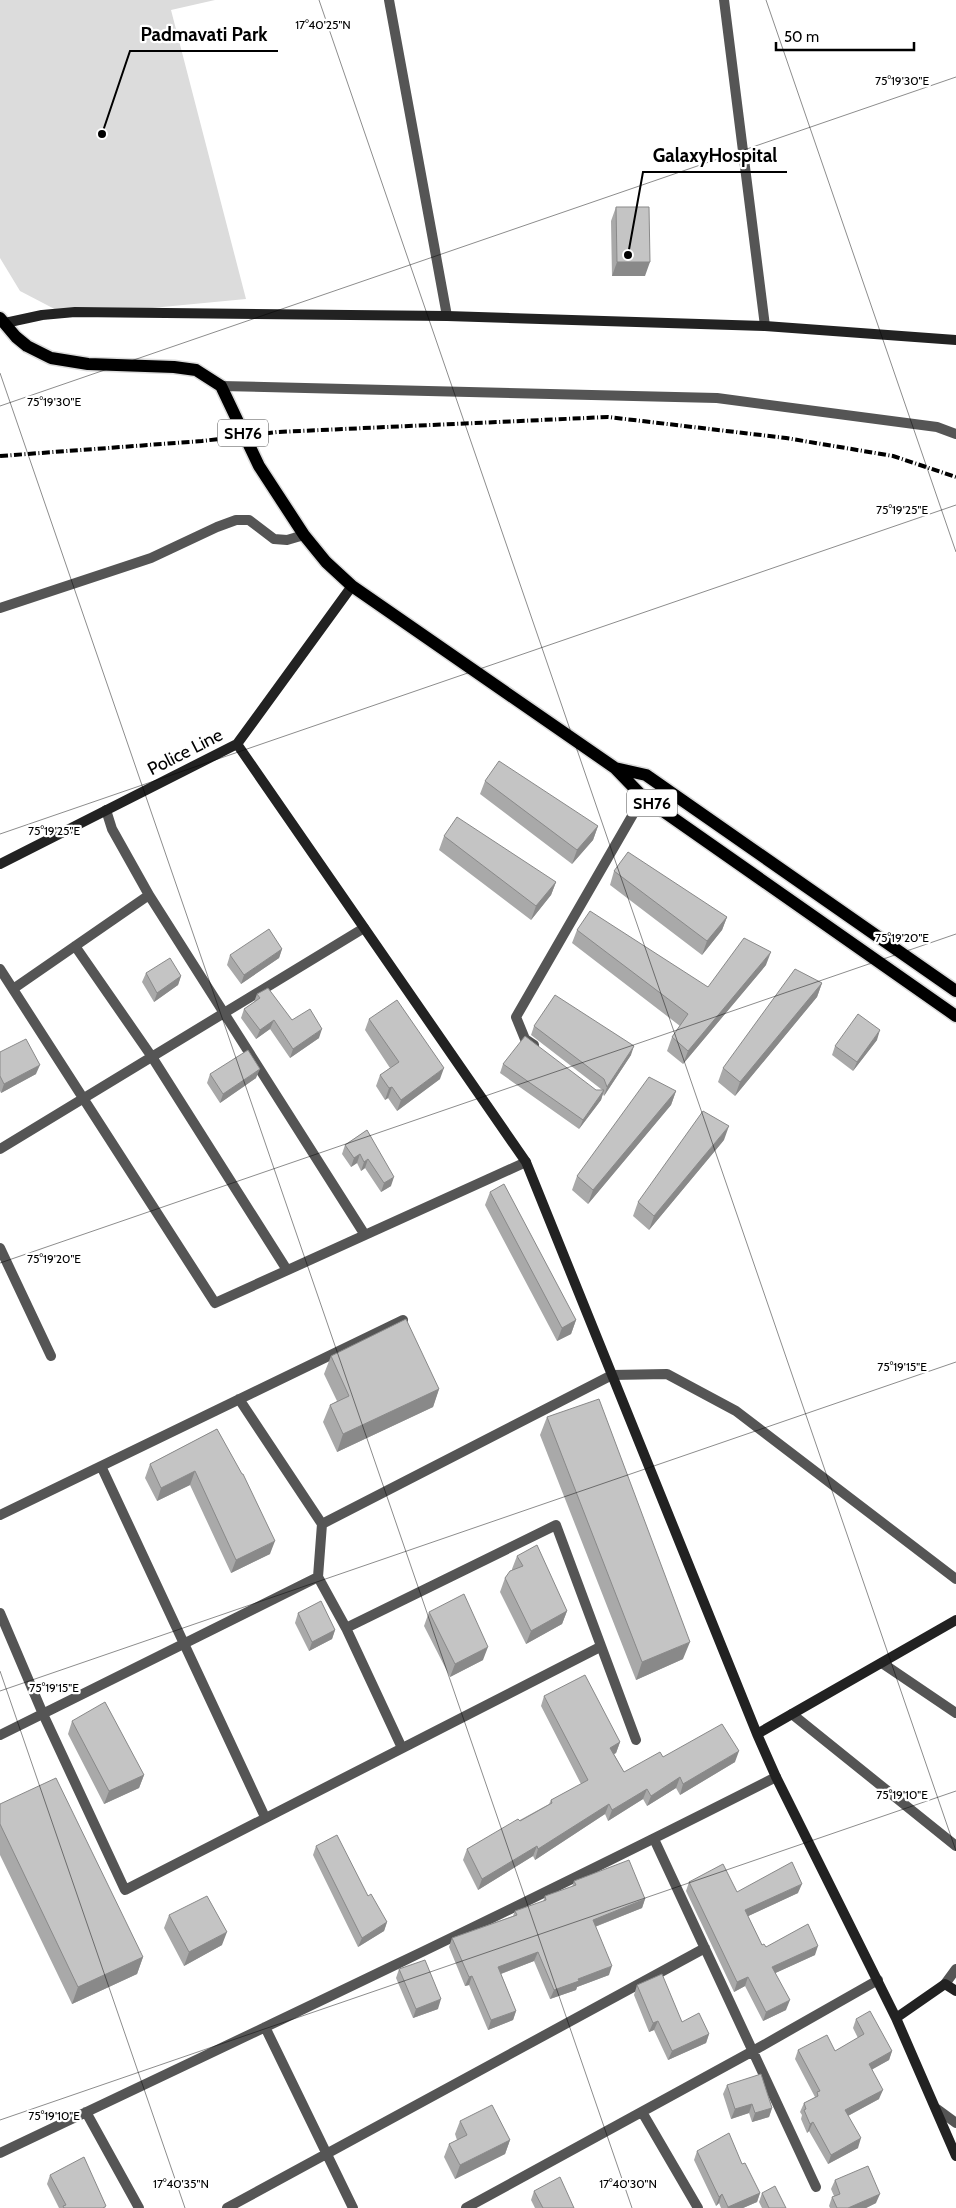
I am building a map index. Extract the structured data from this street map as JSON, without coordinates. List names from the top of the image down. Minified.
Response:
{"streets":{"main road":["SH76"],"street":["Police Line"]},"crossings":[["SH76","Police Line"]],"places":["Padmavati Park","GalaxyHospital"],"scale_bar":"50 m","coordinates":["17°40'25\"N","75°19'30\"E","75°19'25\"E","75°19'20\"E","75°19'15\"E","75°19'10\"E","17°40'35\"N","17°40'30\"N"]}
